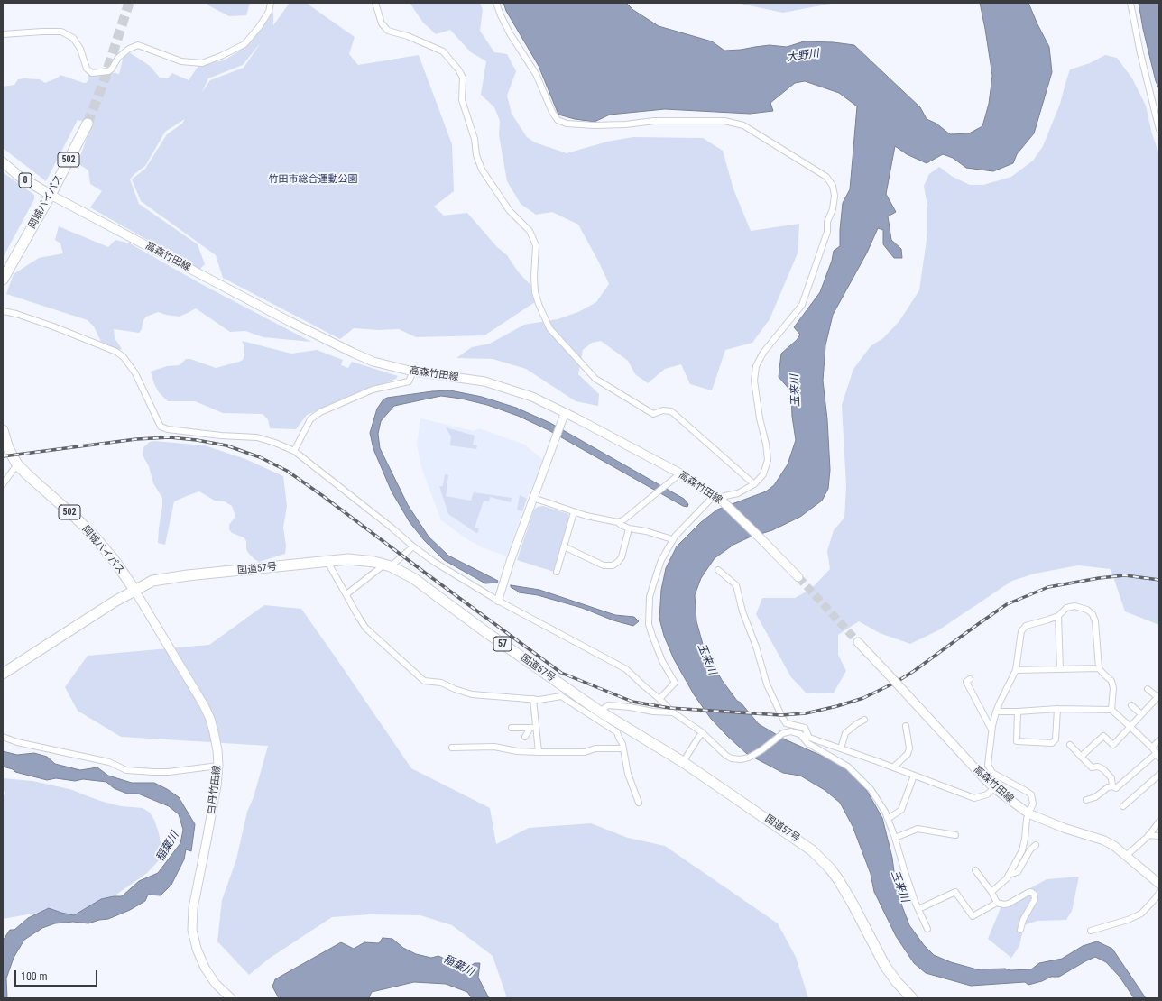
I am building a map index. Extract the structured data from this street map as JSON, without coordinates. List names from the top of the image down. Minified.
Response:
{"streets":{"highway":["502","岡城バイパス","国道57号","57"],"main road":["8","高森竹田線","白丹竹田線"]},"crossings":[["8","岡城バイパス"],["8","高森竹田線"],["岡城バイパス","高森竹田線"],["岡城バイパス","国道57号"],["岡城バイパス","白丹竹田線"],["国道57号","白丹竹田線"]],"water":["大野川","玉来川","稲葉川"],"parks":["竹田市総合運動公園"],"scale_bar":"100 m"}
